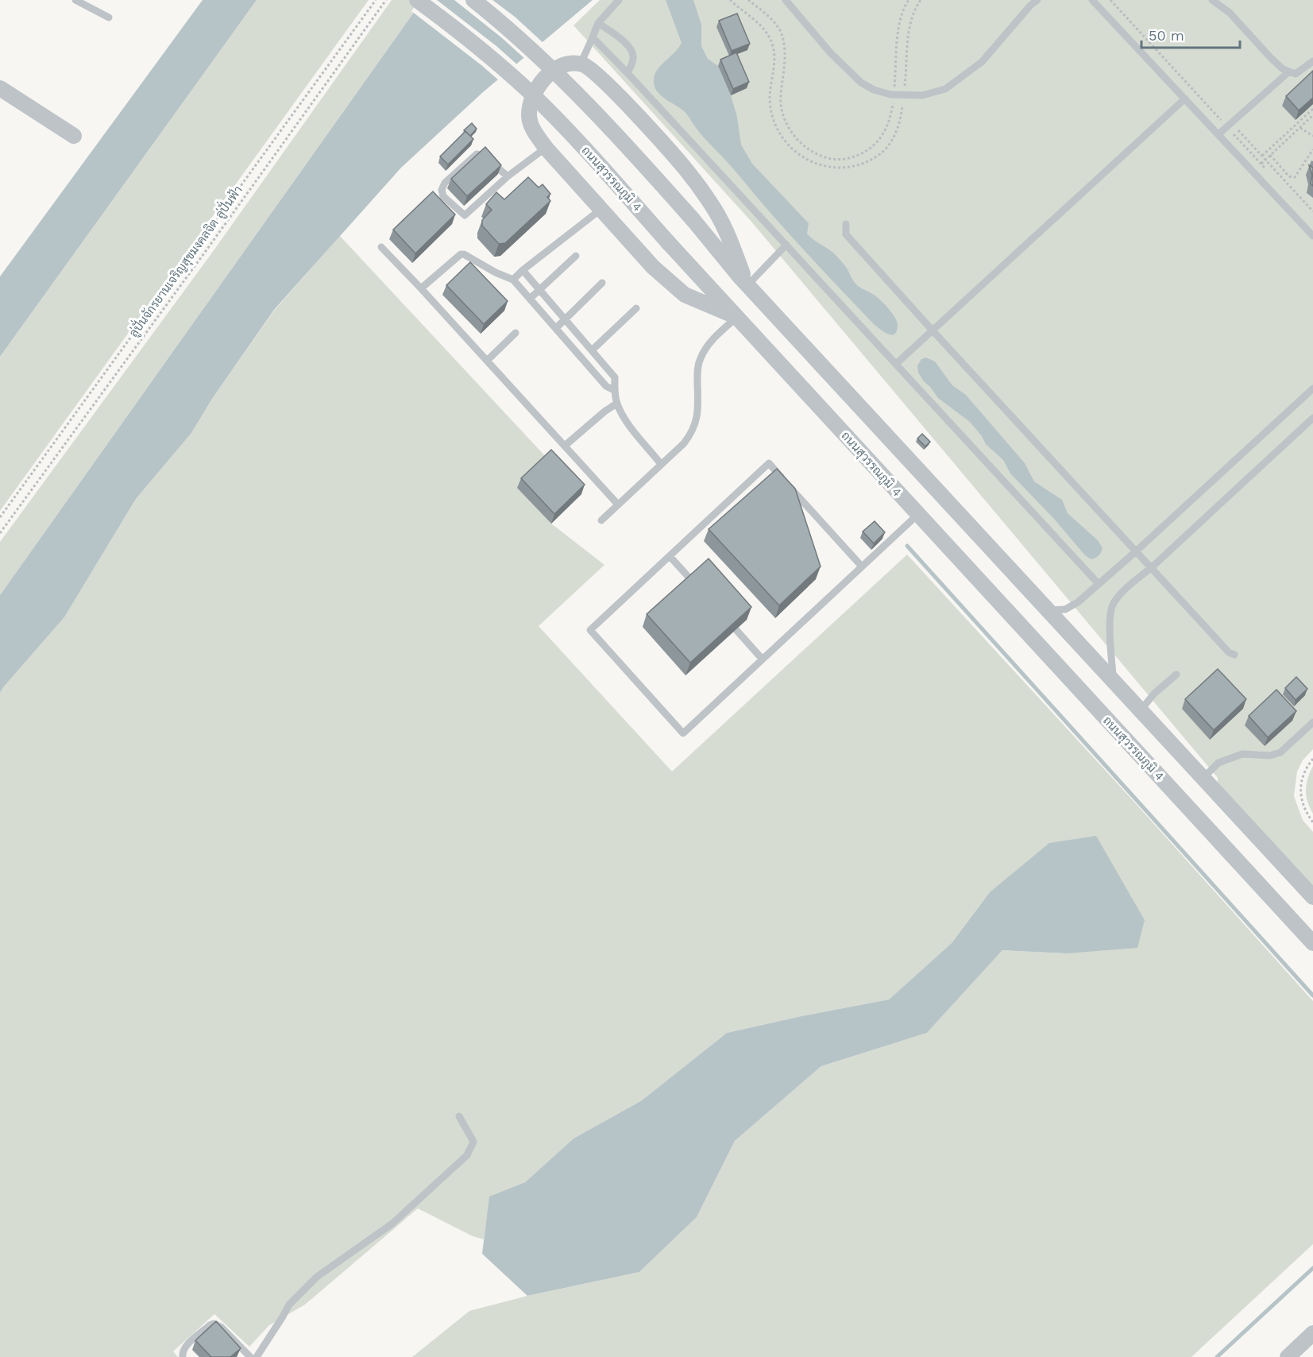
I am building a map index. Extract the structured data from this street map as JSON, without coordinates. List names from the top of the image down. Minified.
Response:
{"streets":{"street":["ถนนสุวรรณภูมิ 4"],"path":["ลู่ปั่นจักรยานเจริญสุขมงคลจิต ลู่ปั่นฟ้า"]},"scale_bar":"50 m"}
